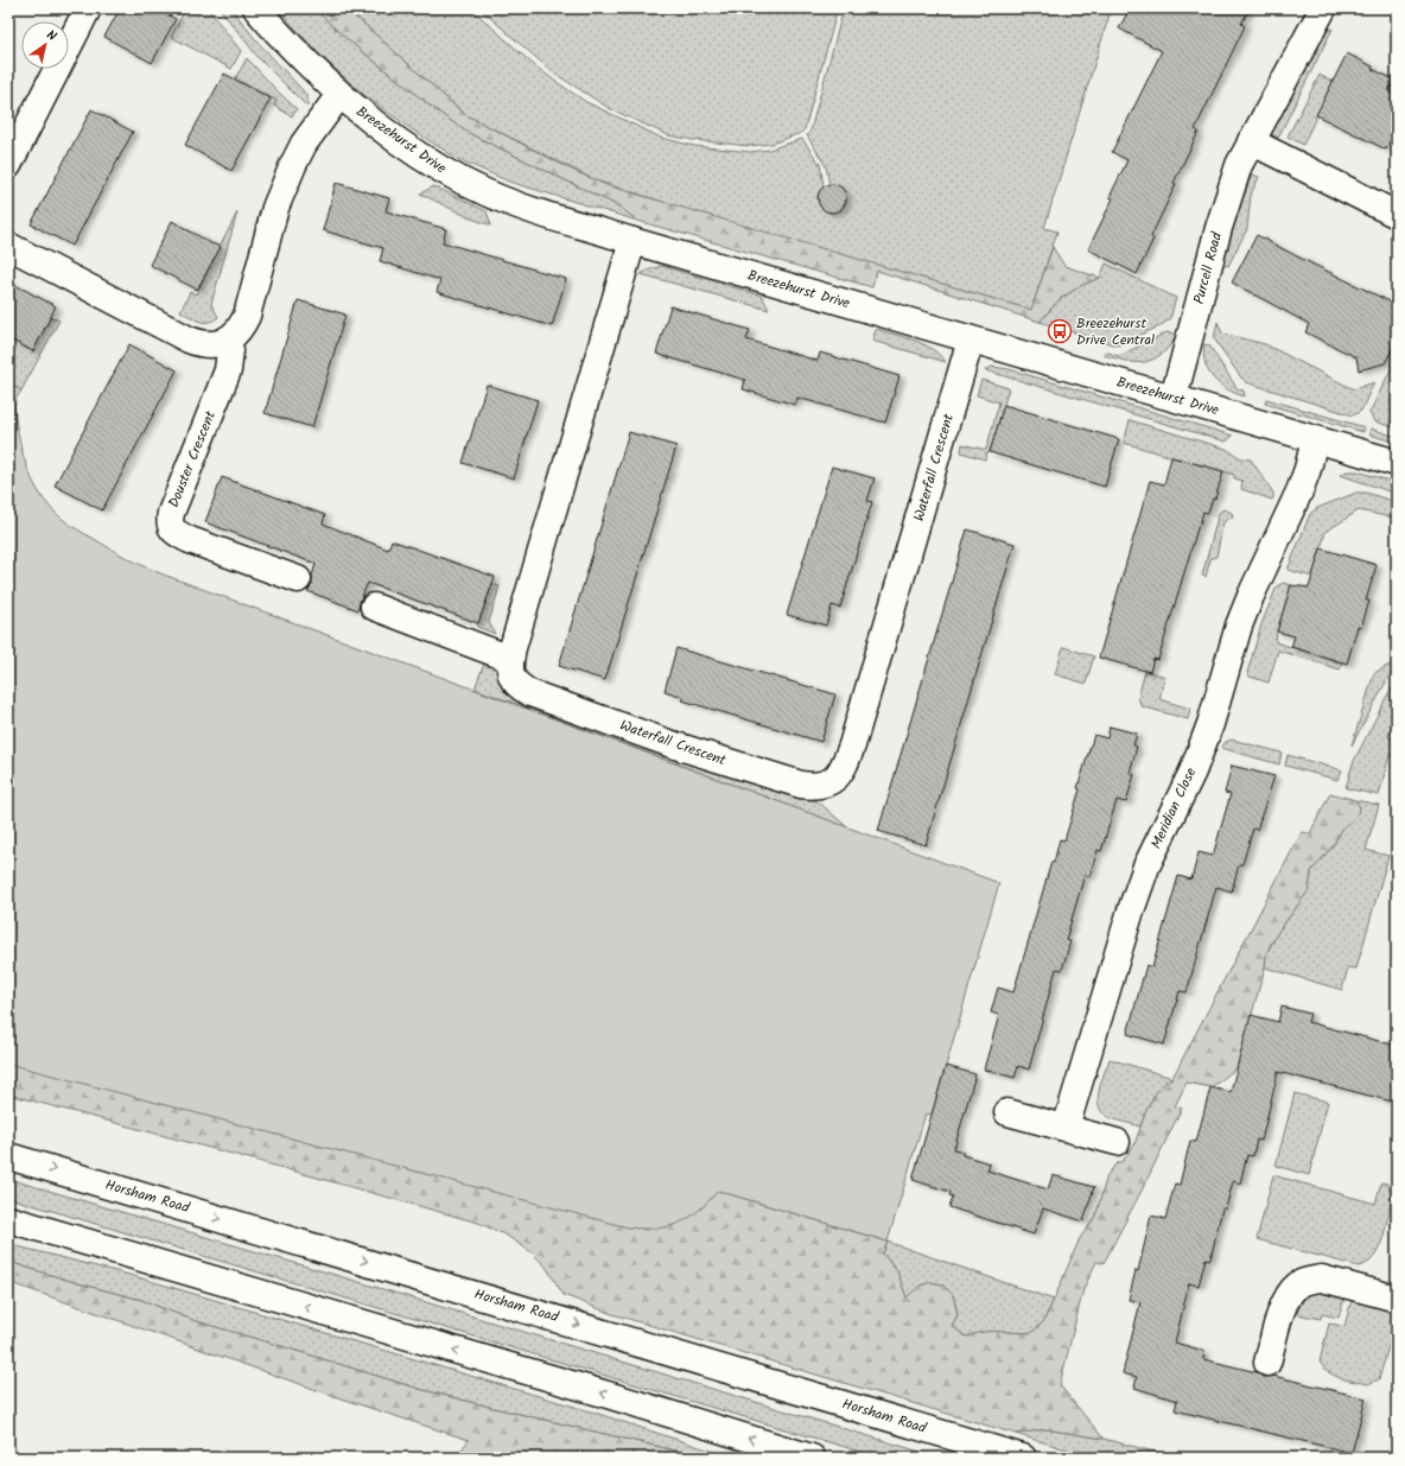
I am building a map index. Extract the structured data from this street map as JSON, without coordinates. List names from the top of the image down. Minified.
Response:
{"streets":{"street":["Breezehurst Drive","Purcell Road","Douster Crescent","Waterfall Crescent","Meridian Close","Horsham Road"]},"crossings":[["Breezehurst Drive","Purcell Road"],["Breezehurst Drive","Waterfall Crescent"],["Breezehurst Drive","Meridian Close"]],"places":{"bus stop":["Breezehurst Drive Central"]},"north":"top right"}
